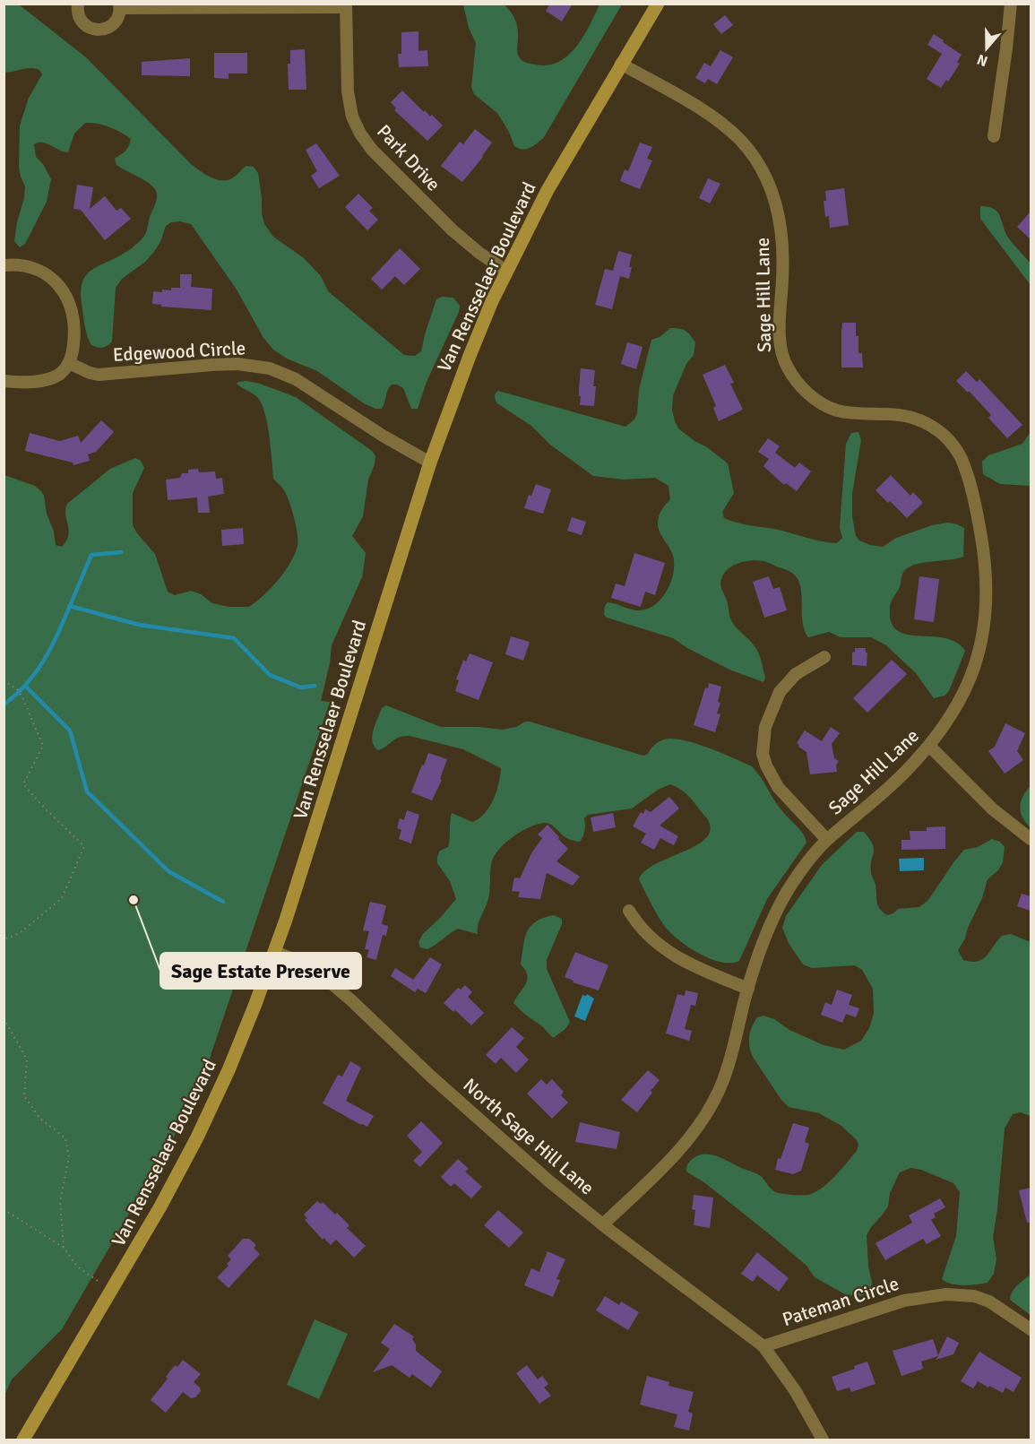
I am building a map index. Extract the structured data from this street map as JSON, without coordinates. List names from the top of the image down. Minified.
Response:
{"streets":{"main road":["Van Rensselaer Boulevard"],"street":["Park Drive","Sage Hill Lane","Edgewood Circle","North Sage Hill Lane","Pateman Circle"]},"crossings":[["Park Drive","Van Rensselaer Boulevard"],["Van Rensselaer Boulevard","Sage Hill Lane"],["Van Rensselaer Boulevard","Edgewood Circle"],["Van Rensselaer Boulevard","North Sage Hill Lane"],["Sage Hill Lane","North Sage Hill Lane"],["North Sage Hill Lane","Pateman Circle"]],"places":["Sage Estate Preserve"],"north":"bottom"}
